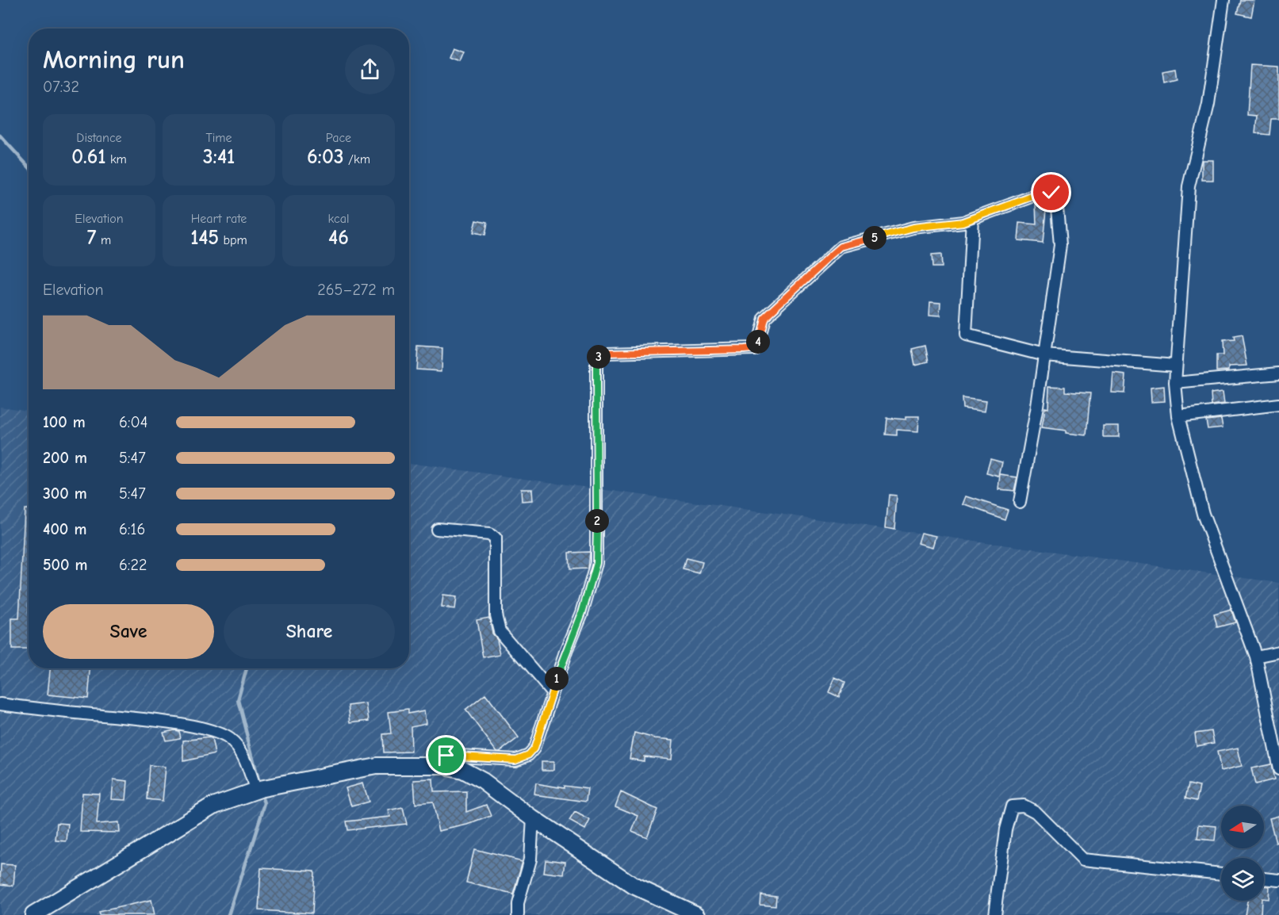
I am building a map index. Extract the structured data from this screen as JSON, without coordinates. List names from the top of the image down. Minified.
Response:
{"north":"left","page":{"heading":["Morning run","07:32"],"stats":[["Distance","0.61 km"],["Time","3:41"],["Pace","6:03 /km"],["Elevation","7 m"],["Heart rate","145 bpm"],["kcal","46"]],"pins":["5","4","3","2","1"],"chart":["Elevation","265–272 m"],"list":[{"name":"100 m","note":"6:04"},{"name":"200 m","note":"5:47"},{"name":"300 m","note":"5:47"},{"name":"400 m","note":"6:16"},{"name":"500 m","note":"6:22"}],"buttons":["Save","Share"]}}
